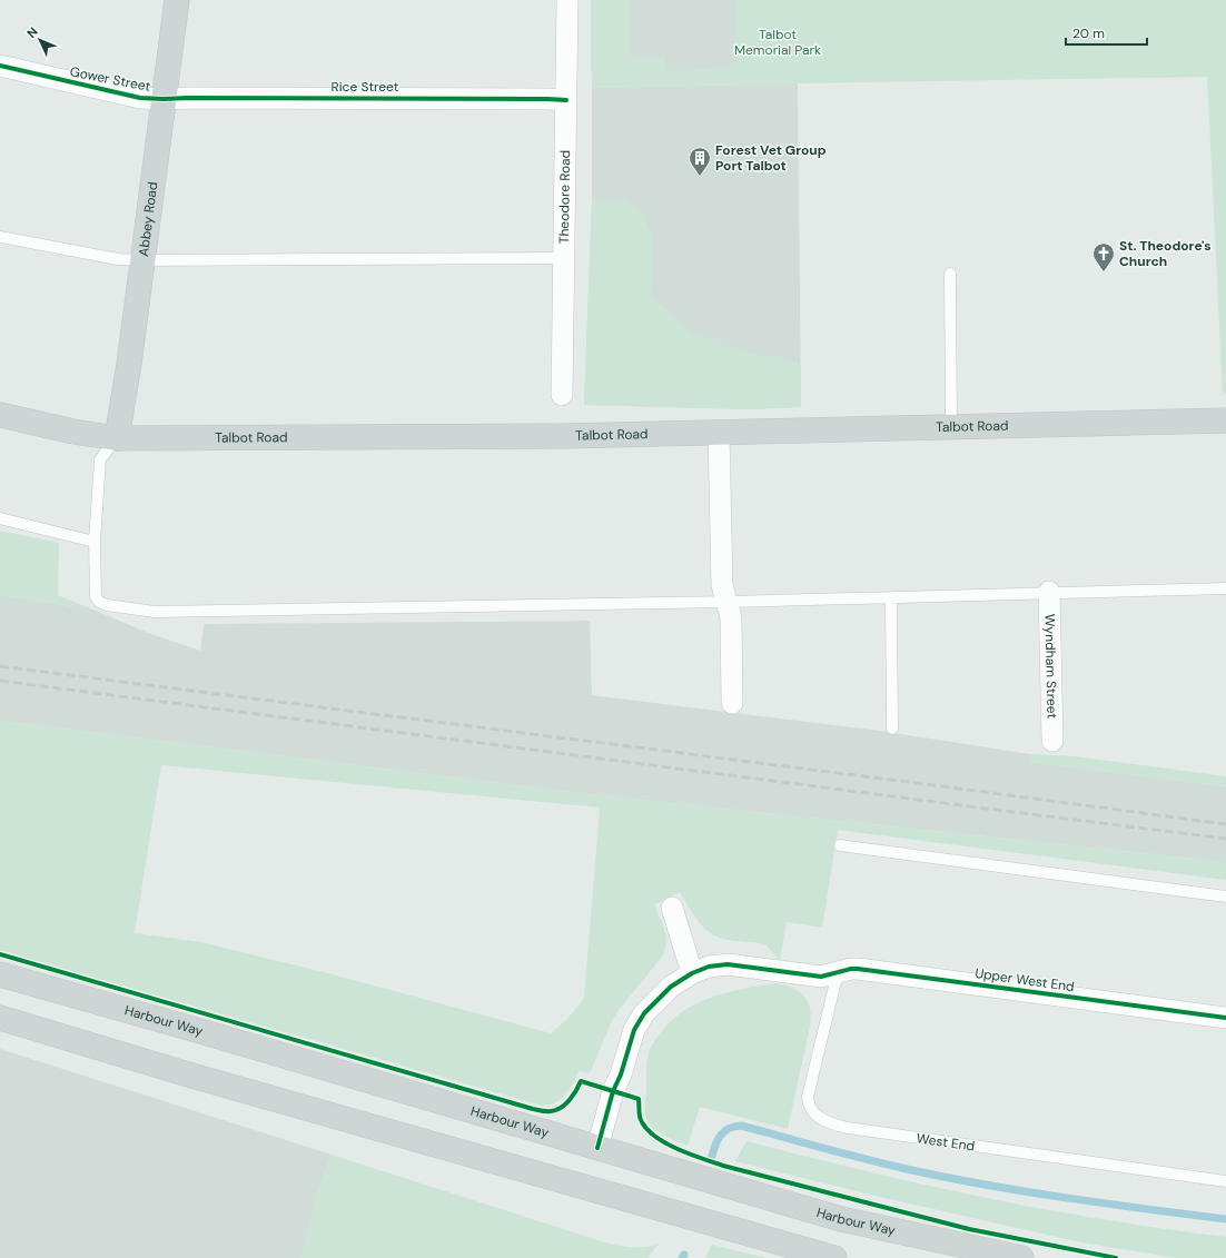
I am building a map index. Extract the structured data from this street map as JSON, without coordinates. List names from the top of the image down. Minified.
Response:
{"streets":{"main road":["Abbey Road","Talbot Road","Harbour Way"],"street":["Gower Street","Rice Street","Theodore Road","Wyndham Street","Upper West End"],"lane":["West End"]},"crossings":[["Gower Street","Rice Street"],["Gower Street","Abbey Road"],["Rice Street","Theodore Road"],["Rice Street","Abbey Road"],["Abbey Road","Talbot Road"],["Upper West End","Harbour Way"],["Upper West End","West End"]],"parks":["Talbot Memorial Park"],"places":{"building":["Forest Vet Group Port Talbot"],"church":["St. Theodore's Church"]},"scale_bar":"20 m","north":"top left"}
